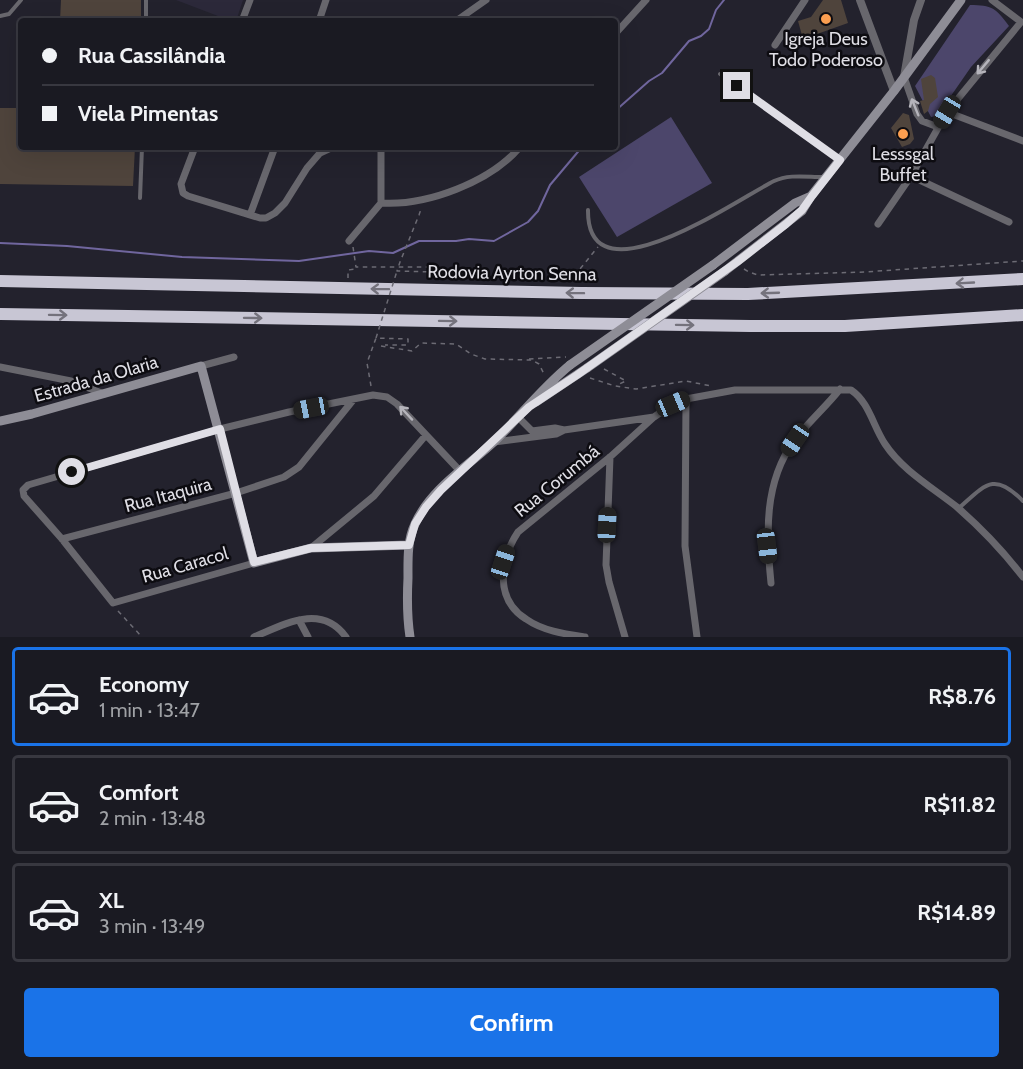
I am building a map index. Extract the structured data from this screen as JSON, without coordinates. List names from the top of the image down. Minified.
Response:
{"streets":{"highway":["Rodovia Ayrton Senna"],"main road":["Estrada da Olaria","Rua Caracol"],"street":["Rua Corumbá","Rua Itaquira"]},"places":["Igreja Deus Todo Poderoso","Lesssgal Buffet"],"page":{"banner":["Rua Cassilândia","Viela Pimentas"],"list":[{"name":"Economy","note":"1 min · 13:47","value":"R$8.76"},{"name":"Comfort","note":"2 min · 13:48","value":"R$11.82"},{"name":"XL","note":"3 min · 13:49","value":"R$14.89"}],"buttons":"Confirm"}}
